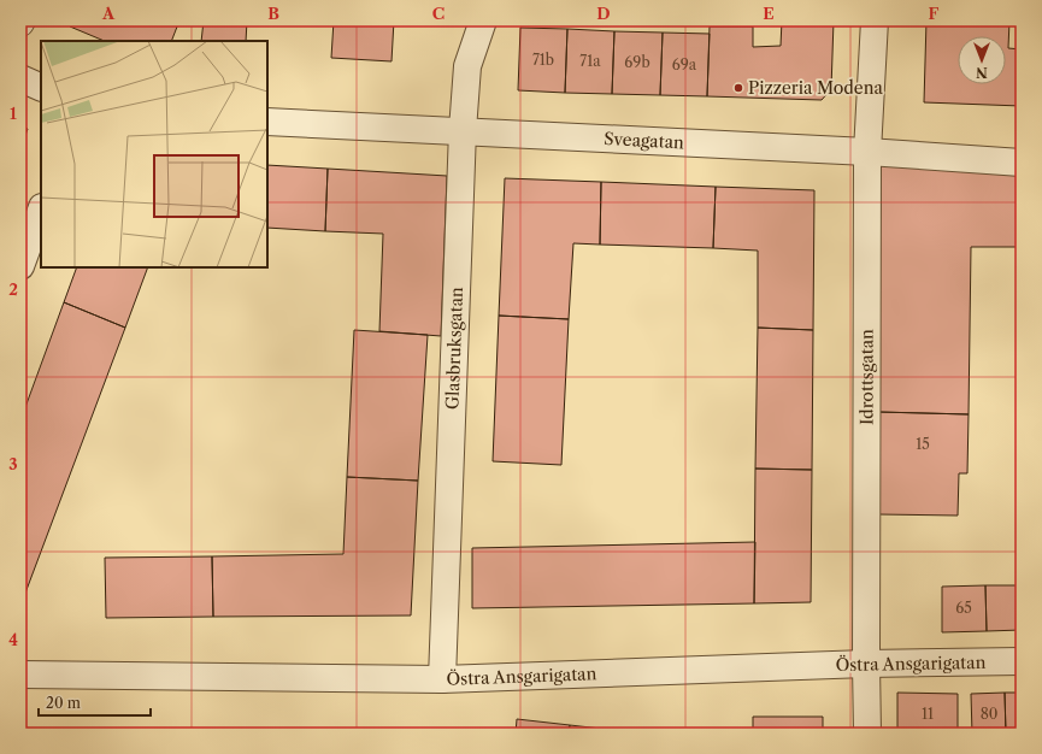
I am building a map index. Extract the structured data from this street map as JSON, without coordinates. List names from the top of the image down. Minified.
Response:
{"streets":{"street":["Sveagatan","Glasbruksgatan","Idrottsgatan","Östra Ansgarigatan"]},"crossings":[["Sveagatan","Glasbruksgatan"],["Sveagatan","Idrottsgatan"],["Glasbruksgatan","Östra Ansgarigatan"],["Idrottsgatan","Östra Ansgarigatan"]],"places":["Pizzeria Modena"],"house_numbers":["71b","71a","69b","69a","15","65","11","80"],"scale_bar":"20 m","north":"bottom","grid":{"columns":["A","B","C","D","E","F"],"rows":["1","2","3","4"]}}
